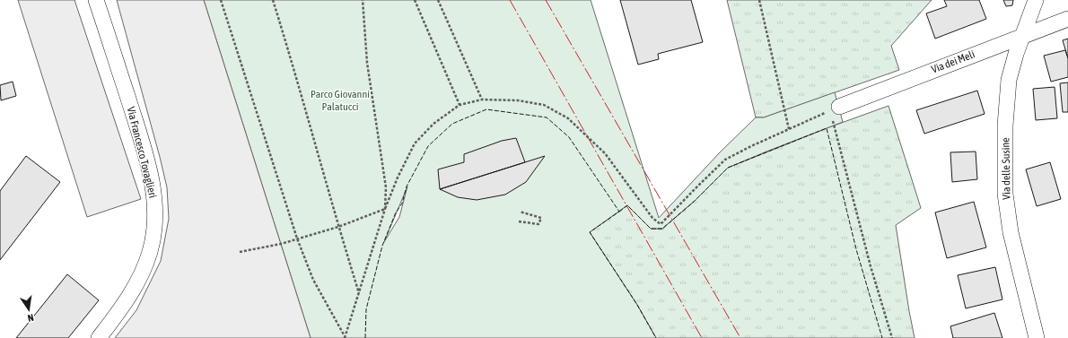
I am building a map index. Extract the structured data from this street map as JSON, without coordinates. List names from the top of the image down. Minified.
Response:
{"streets":{"street":["Via dei Meli","Via Francesco Tovaglieri","Via delle Susine"]},"crossings":[["Via dei Meli","Via delle Susine"]],"parks":["Parco Giovanni Palatucci"],"north":"bottom"}
